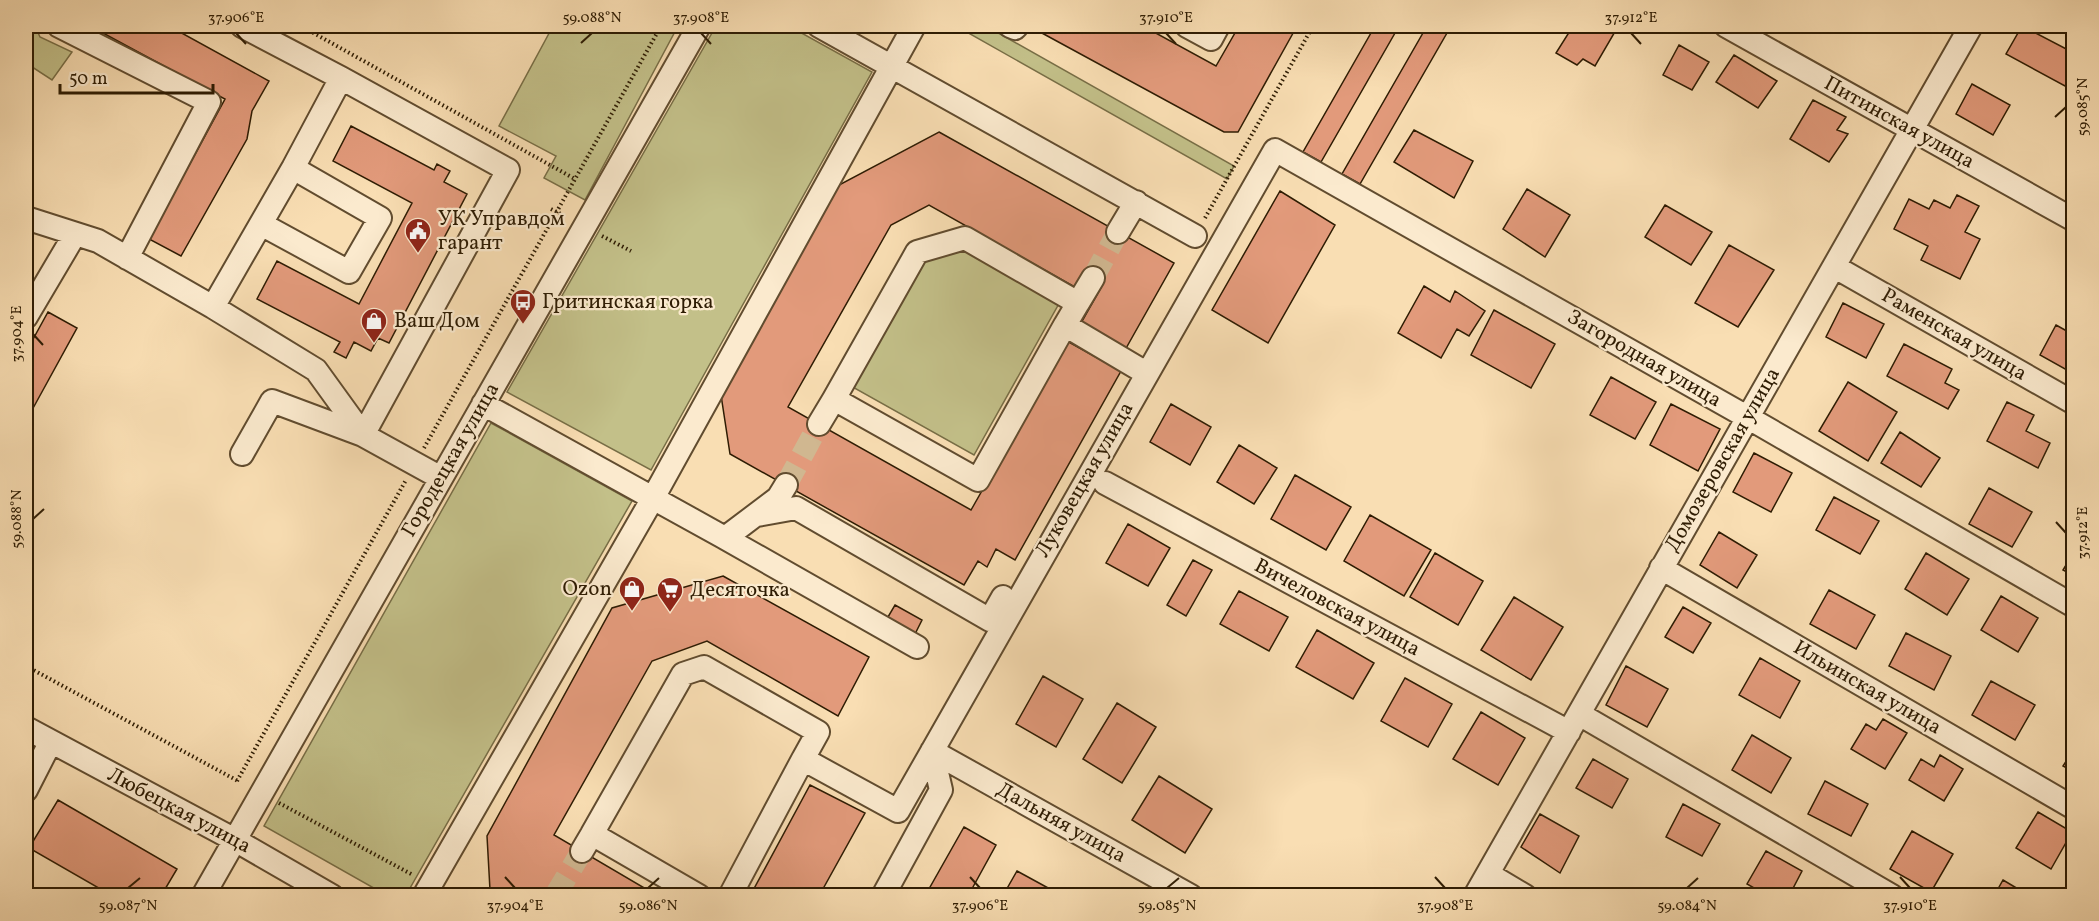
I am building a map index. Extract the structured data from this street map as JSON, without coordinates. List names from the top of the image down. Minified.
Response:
{"streets":{"street":["Питинская улица","Раменская улица","Загородная улица","Городецкая улица","Домозеровская улица","Луковецкая улица","Вичеловская улица","Ильинская улица","Любецкая улица","Дальняя улица"]},"crossings":[["Питинская улица","Домозеровская улица"],["Раменская улица","Домозеровская улица"],["Загородная улица","Домозеровская улица"],["Загородная улица","Луковецкая улица"],["Городецкая улица","Любецкая улица"],["Домозеровская улица","Вичеловская улица"],["Домозеровская улица","Ильинская улица"],["Луковецкая улица","Дальняя улица"]],"places":{"public building":["УК Управдом гарант"],"bus stop":["Гритинская горка"],"shop":["Ваш Дом","Ozon"],"supermarket":["Десяточка"]},"scale_bar":"50 m","coordinates":["37.906°E","59.088°N","37.908°E","37.910°E","37.912°E","59.085°N","37.904°E","59.087°N","59.086°N","59.084°N"]}
